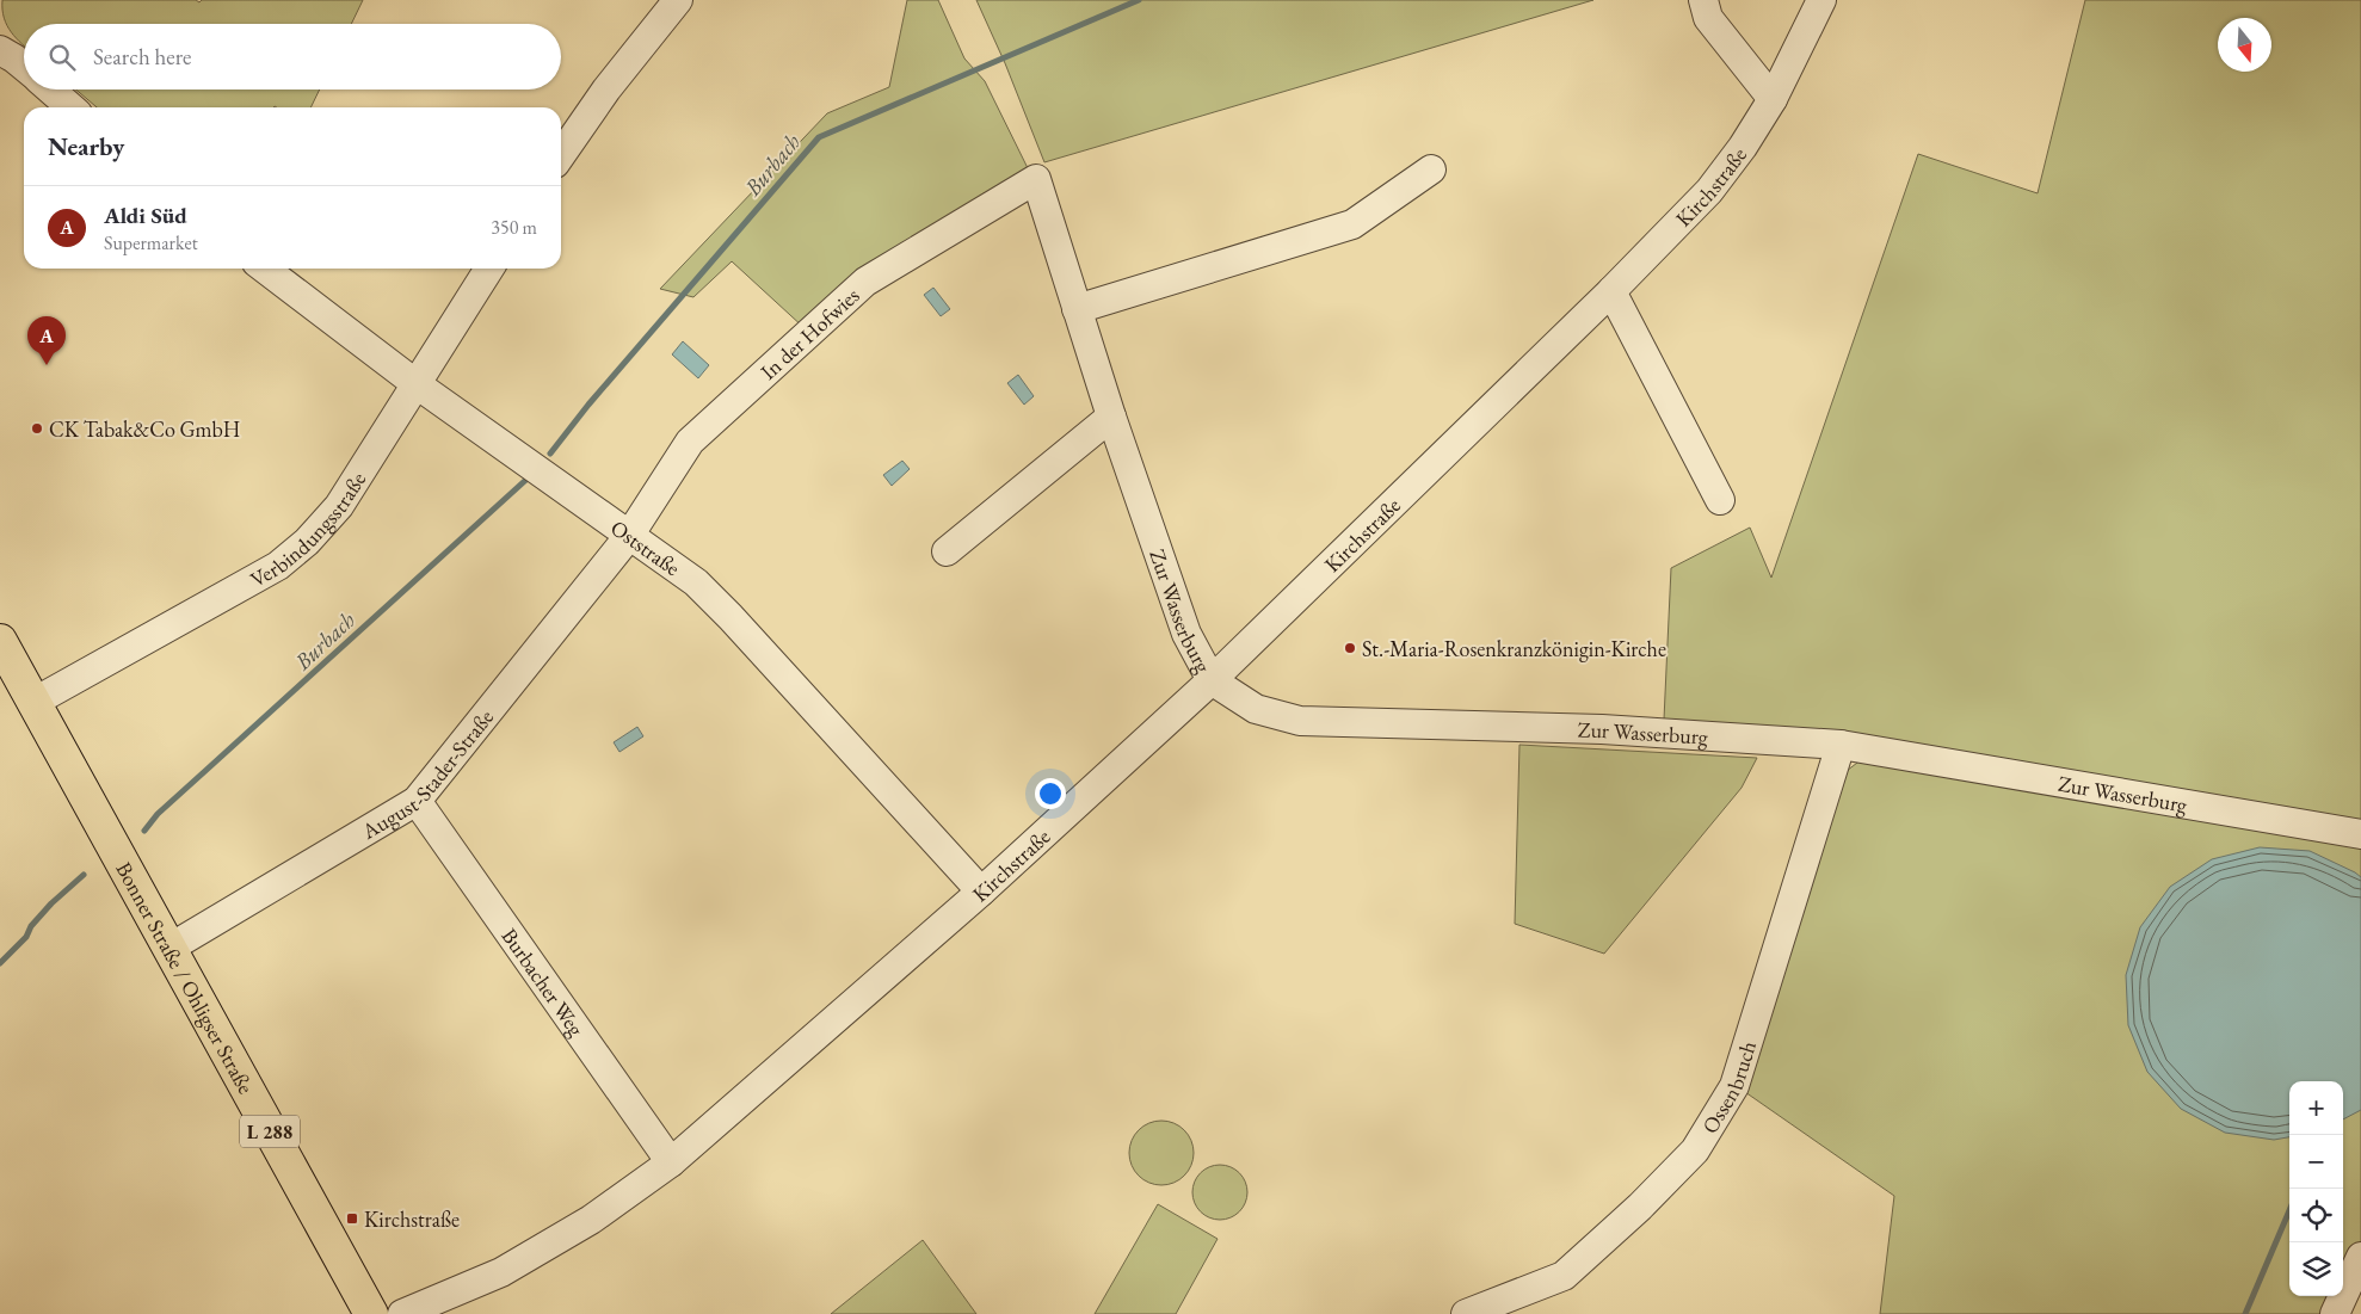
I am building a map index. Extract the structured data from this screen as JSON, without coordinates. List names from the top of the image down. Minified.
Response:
{"streets":{"main road":["Bonner Straße / Ohligser Straße","L 288"],"street":["Kirchstraße","In der Hofwies","Verbindungsstraße","Oststraße","Zur Wasserburg","August-Stader-Straße","Burbacher Weg","Ossenbruch"]},"crossings":[["Kirchstraße","Oststraße"],["Kirchstraße","Zur Wasserburg"],["Kirchstraße","Burbacher Weg"],["In der Hofwies","Oststraße"],["In der Hofwies","Zur Wasserburg"],["In der Hofwies","August-Stader-Straße"],["Verbindungsstraße","Oststraße"],["Verbindungsstraße","Bonner Straße / Ohligser Straße"],["Oststraße","August-Stader-Straße"],["Zur Wasserburg","Ossenbruch"],["August-Stader-Straße","Bonner Straße / Ohligser Straße"],["August-Stader-Straße","Burbacher Weg"]],"water":["Burbach"],"places":{"other":["CK Tabak&Co GmbH","St.-Maria-Rosenkranzkönigin-Kirche"],"transit":["Kirchstraße"]},"north":"bottom","page":{"search":"Search here","heading":"Nearby","list":[{"mark":"A","name":"Aldi Süd","note":"Supermarket","value":"350 m"}],"pins":"A","map_buttons":["+","−"]}}
